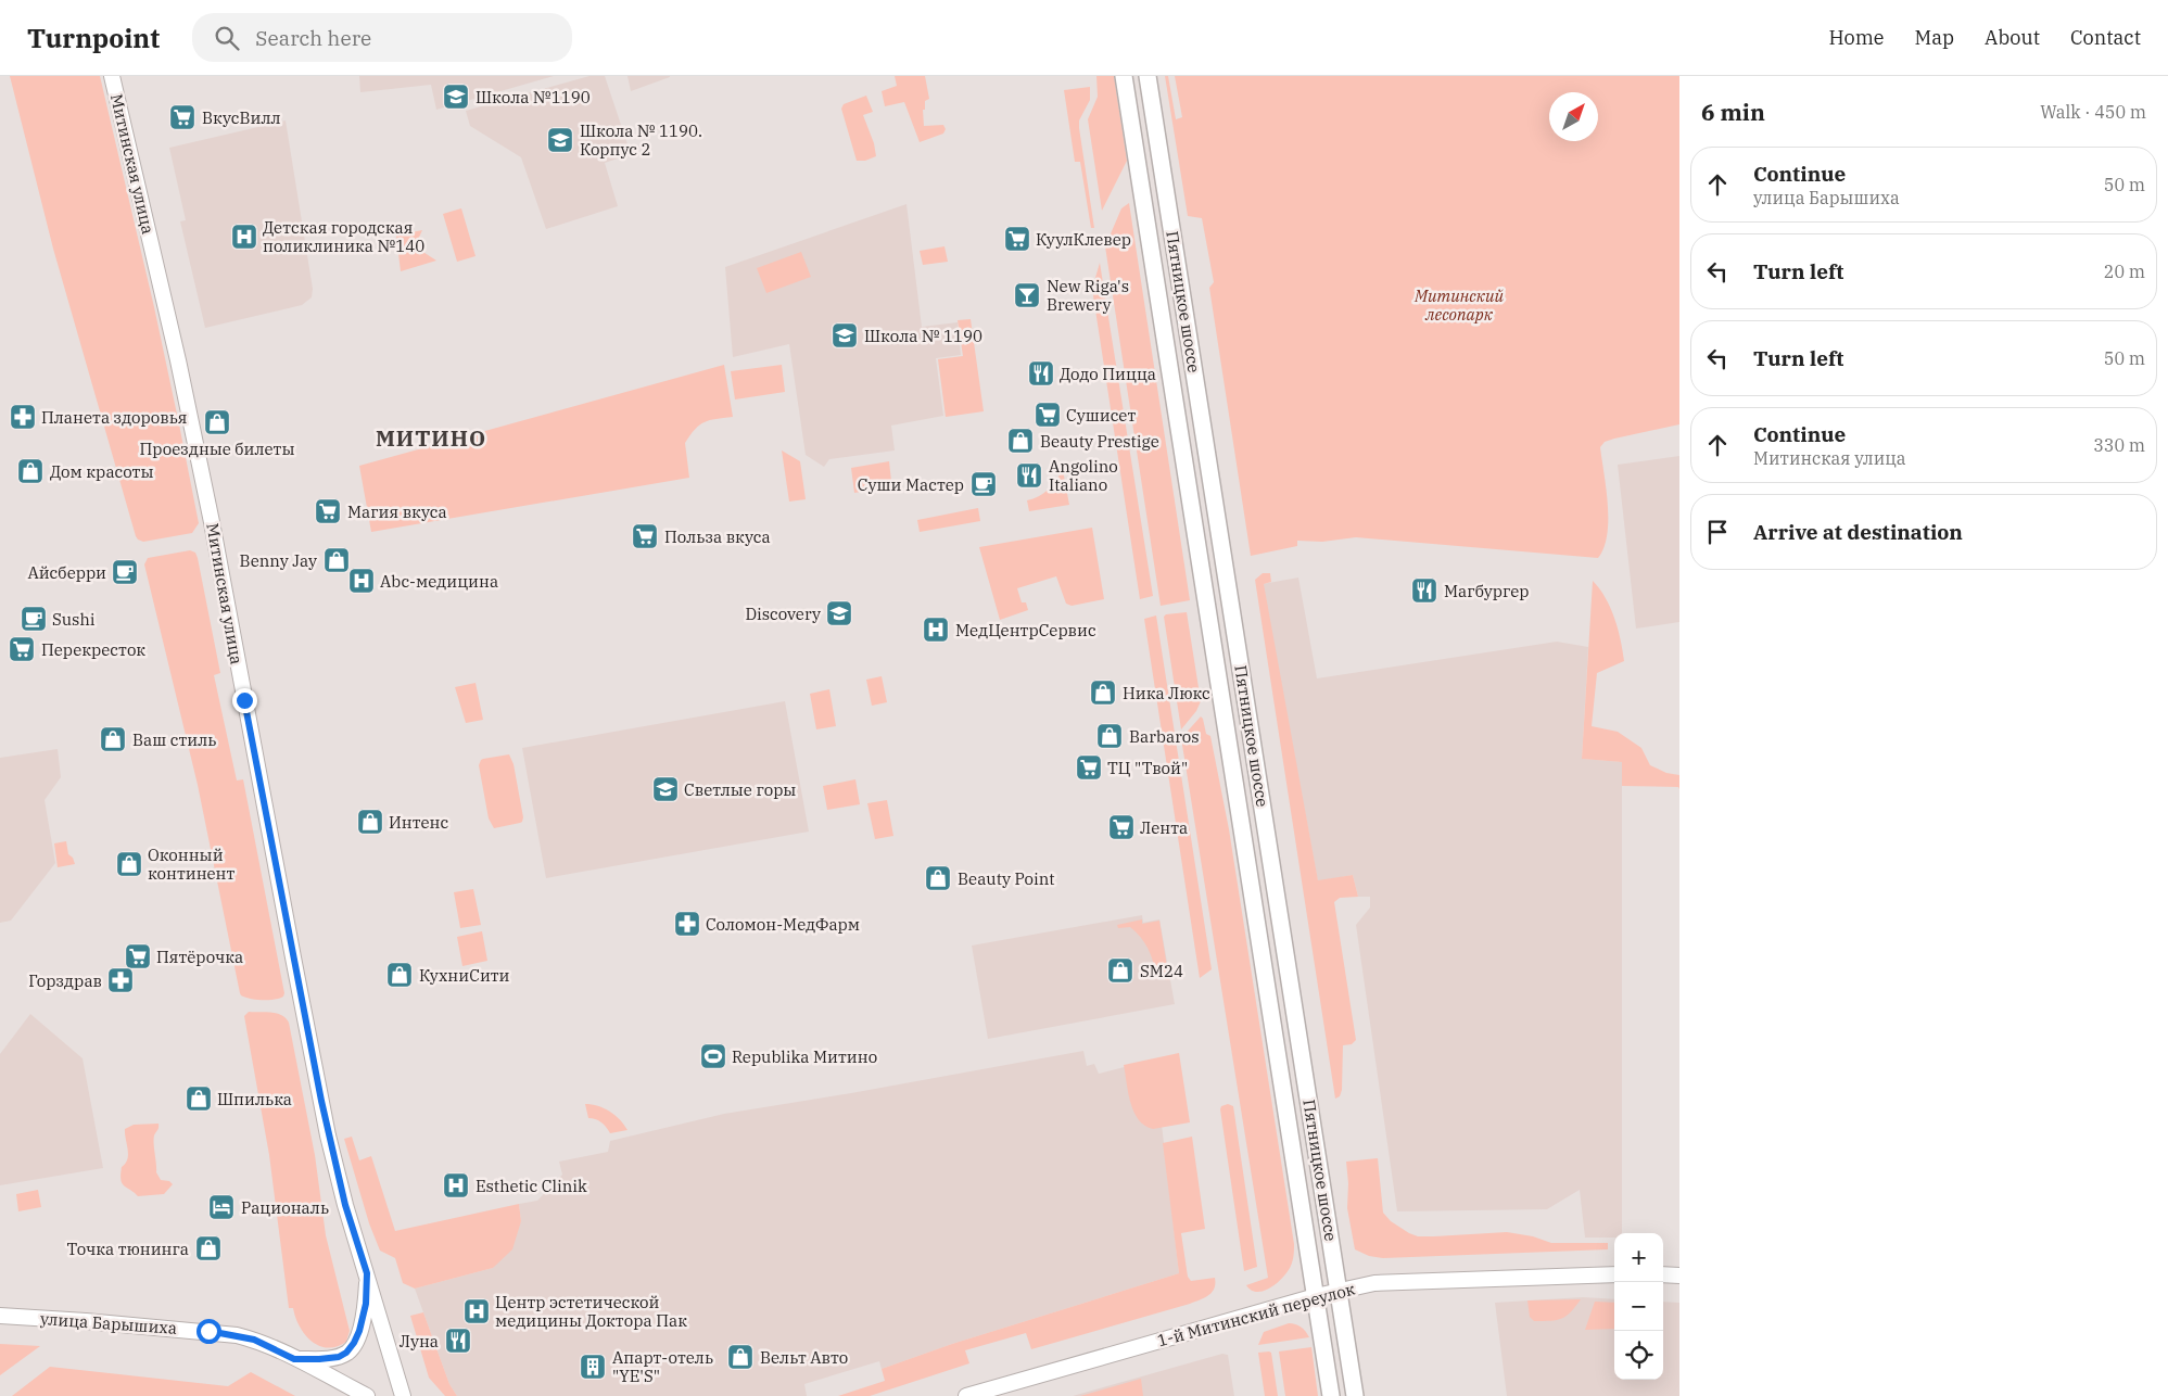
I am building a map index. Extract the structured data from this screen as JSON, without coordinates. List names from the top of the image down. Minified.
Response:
{"streets":{"main road":["Митинская улица","Пятницкое шоссе","1-й Митинский переулок","улица Барышиха"]},"crossings":[["Пятницкое шоссе","1-й Митинский переулок"]],"districts":["МИТИНО"],"parks":["Митинский лесопарк"],"places":{"school or university":["Школа №1190","Школа № 1190. Корпус 2","Школа № 1190","Discovery","Светлые горы"],"supermarket":["ВкусВилл","КуулКлевер","Сушисет","Магия вкуса","Польза вкуса","Перекресток","ТЦ \"Твой\"","Лента","Пятёрочка"],"hospital":["Детская городская поликлиника №140","Abc-медицина","МедЦентрСервис","Esthetic Clinik","Центр эстетической медицины Доктора Пак"],"bar":["New Riga's Brewery"],"restaurant":["Додо Пицца","Angolino Italiano","Магбургер","Луна"],"pharmacy":["Планета здоровья","Соломон-МедФарм","Горздрав"],"shop":["Проездные билеты","Beauty Prestige","Дом красоты","Benny Jay","Ника Люкс","Barbaros","Ваш стиль","Интенс","Оконный континент","Beauty Point","SM24","КухниСити","Шпилька","Точка тюнинга","Вельт Авто"],"cafe":["Суши Мастер","Айсберри","Sushi"],"sports":["Republika Митино"],"hotel":["Рациональ"],"building":["Апарт-отель \"YE'S\""]},"north":"top right","page":{"header":"Turnpoint","search":"Search here","nav":["Home","Map","About","Contact"],"heading":["6 min","Walk · 450 m"],"list":[["Continue","улица Барышиха","50 m"],["Turn left","20 m"],["Turn left","50 m"],["Continue","Митинская улица","330 m"],"Arrive at destination"],"map_buttons":["+","−"]}}
